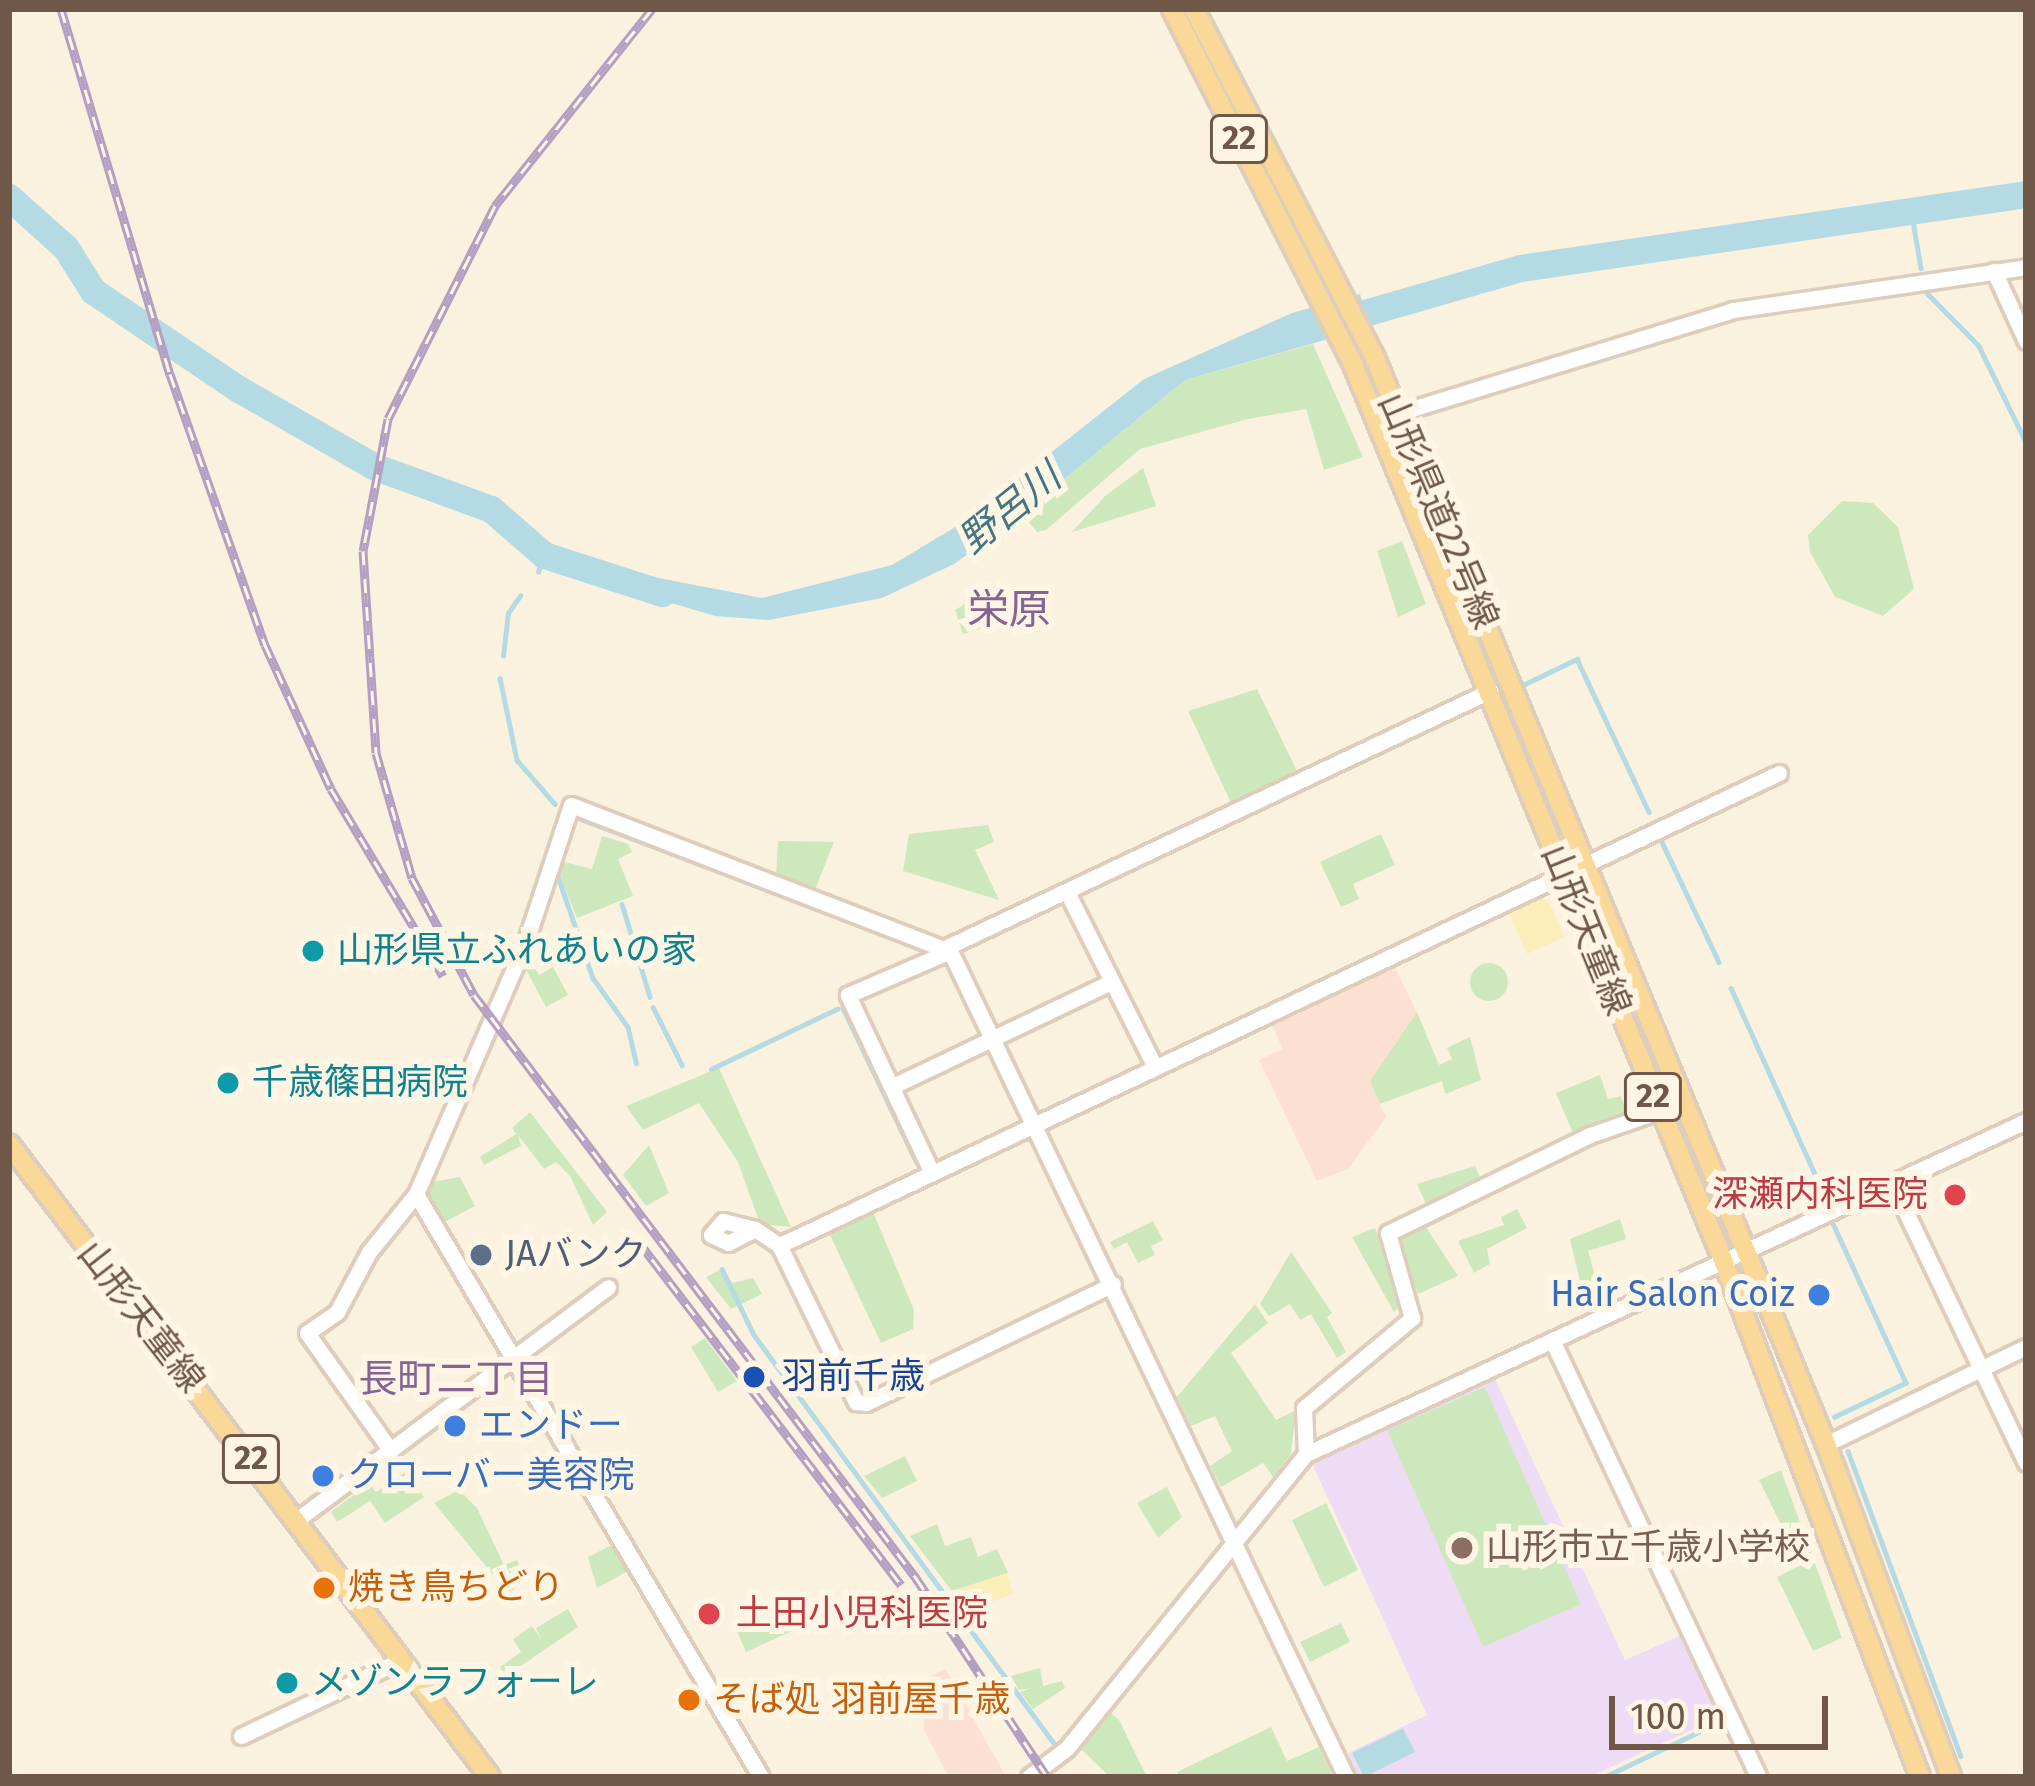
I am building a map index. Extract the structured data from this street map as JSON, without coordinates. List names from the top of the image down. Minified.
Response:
{"streets":{"main road":["22","山形県道22号線","山形天童線"]},"crossings":[["山形県道22号線","山形天童線"]],"districts":["栄原","長町二丁目"],"water":["野呂川"],"places":["山形県立ふれあいの家","千歳篠田病院","深瀬内科医院","JAバンク","Hair Salon Coiz","羽前千歳","エンドー","クローバー美容院","山形市立千歳小学校","焼き鳥ちどり","土田小児科医院","メゾンラフォーレ","そば処 羽前屋千歳"],"scale_bar":"100 m"}
